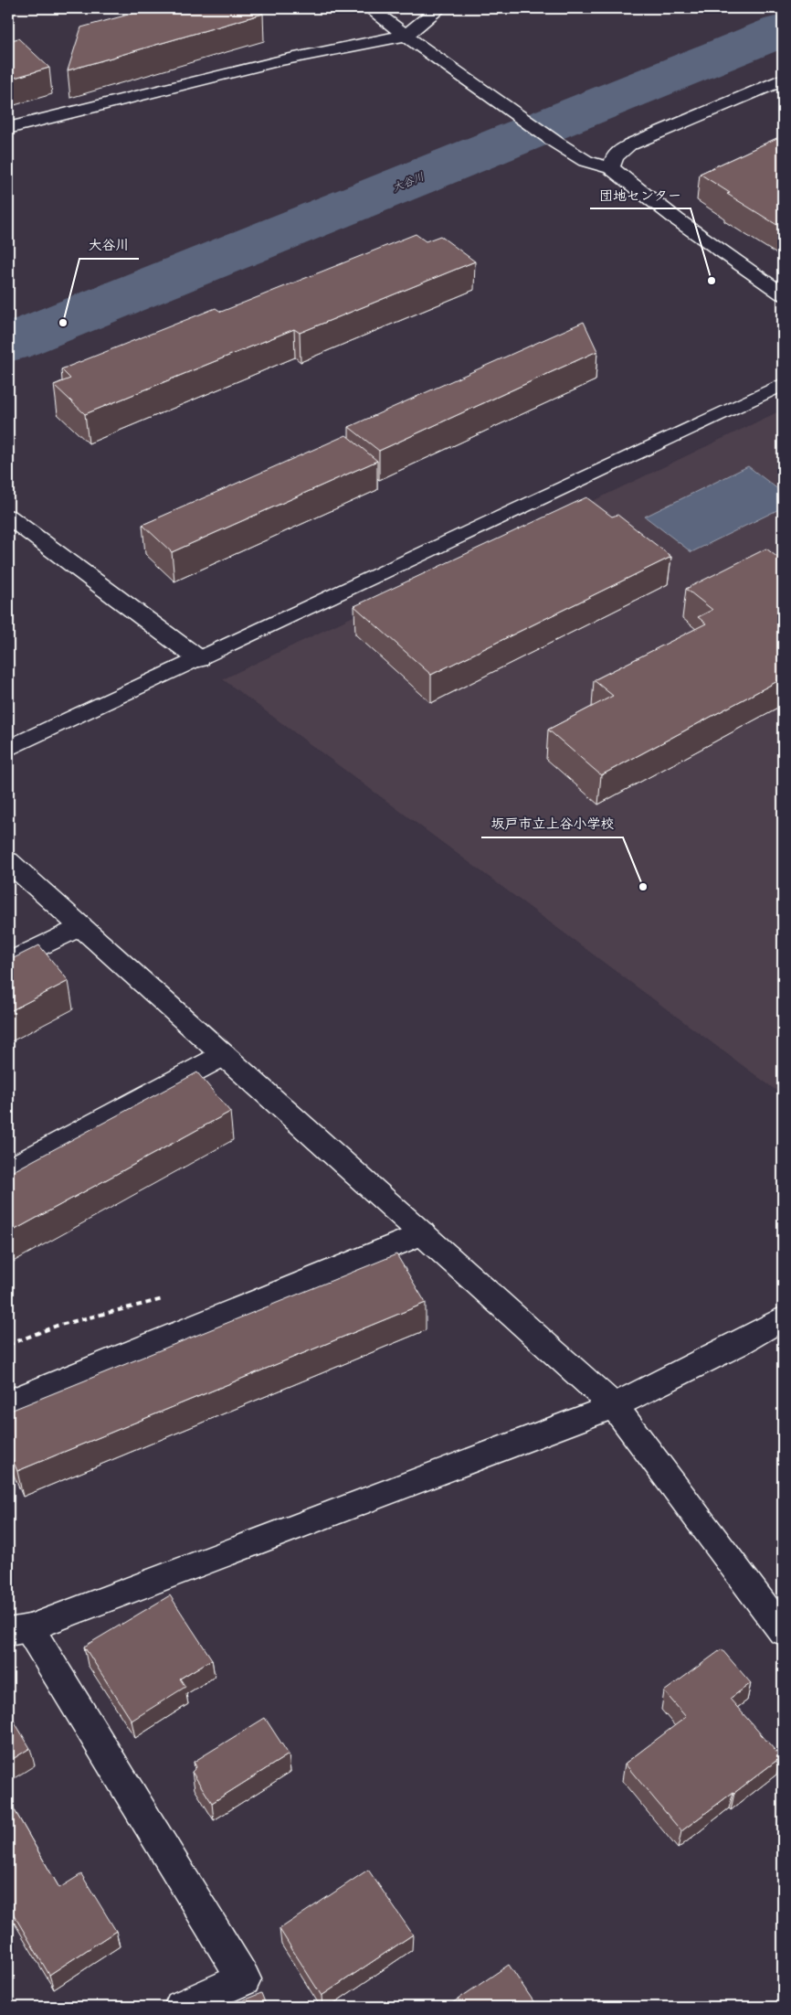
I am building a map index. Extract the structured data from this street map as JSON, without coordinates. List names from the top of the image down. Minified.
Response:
{"water":["大谷川"],"places":["団地センター","大谷川","坂戸市立上谷小学校"]}
